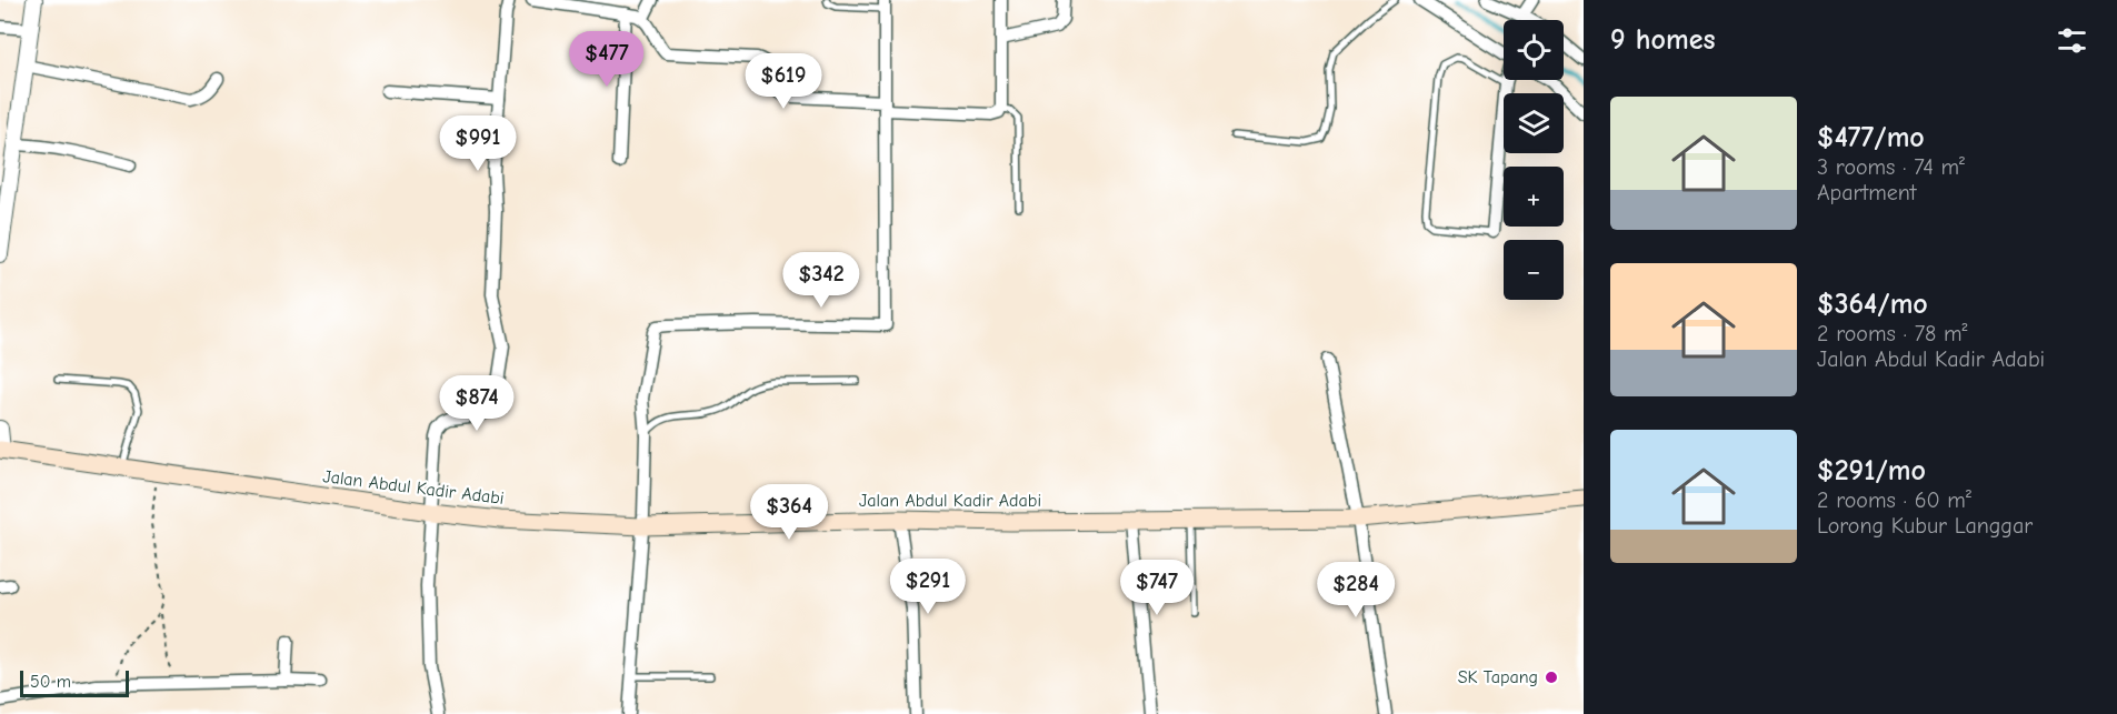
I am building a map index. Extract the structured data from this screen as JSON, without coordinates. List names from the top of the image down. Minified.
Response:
{"streets":{"main road":["Jalan Abdul Kadir Adabi"]},"places":["SK Tapang"],"scale_bar":"50 m","page":{"heading":"9 homes","map_buttons":["+","−"],"price":["$477","$619","$991","$342","$874","$364","$291","$747","$284"],"list":[{"name":"$477/mo","note":"3 rooms · 74 m² · Apartment"},{"name":"$364/mo","note":"2 rooms · 78 m² · Jalan Abdul Kadir Adabi"},{"name":"$291/mo","note":"2 rooms · 60 m² · Lorong Kubur Langgar"}],"scale":"50 m"}}
